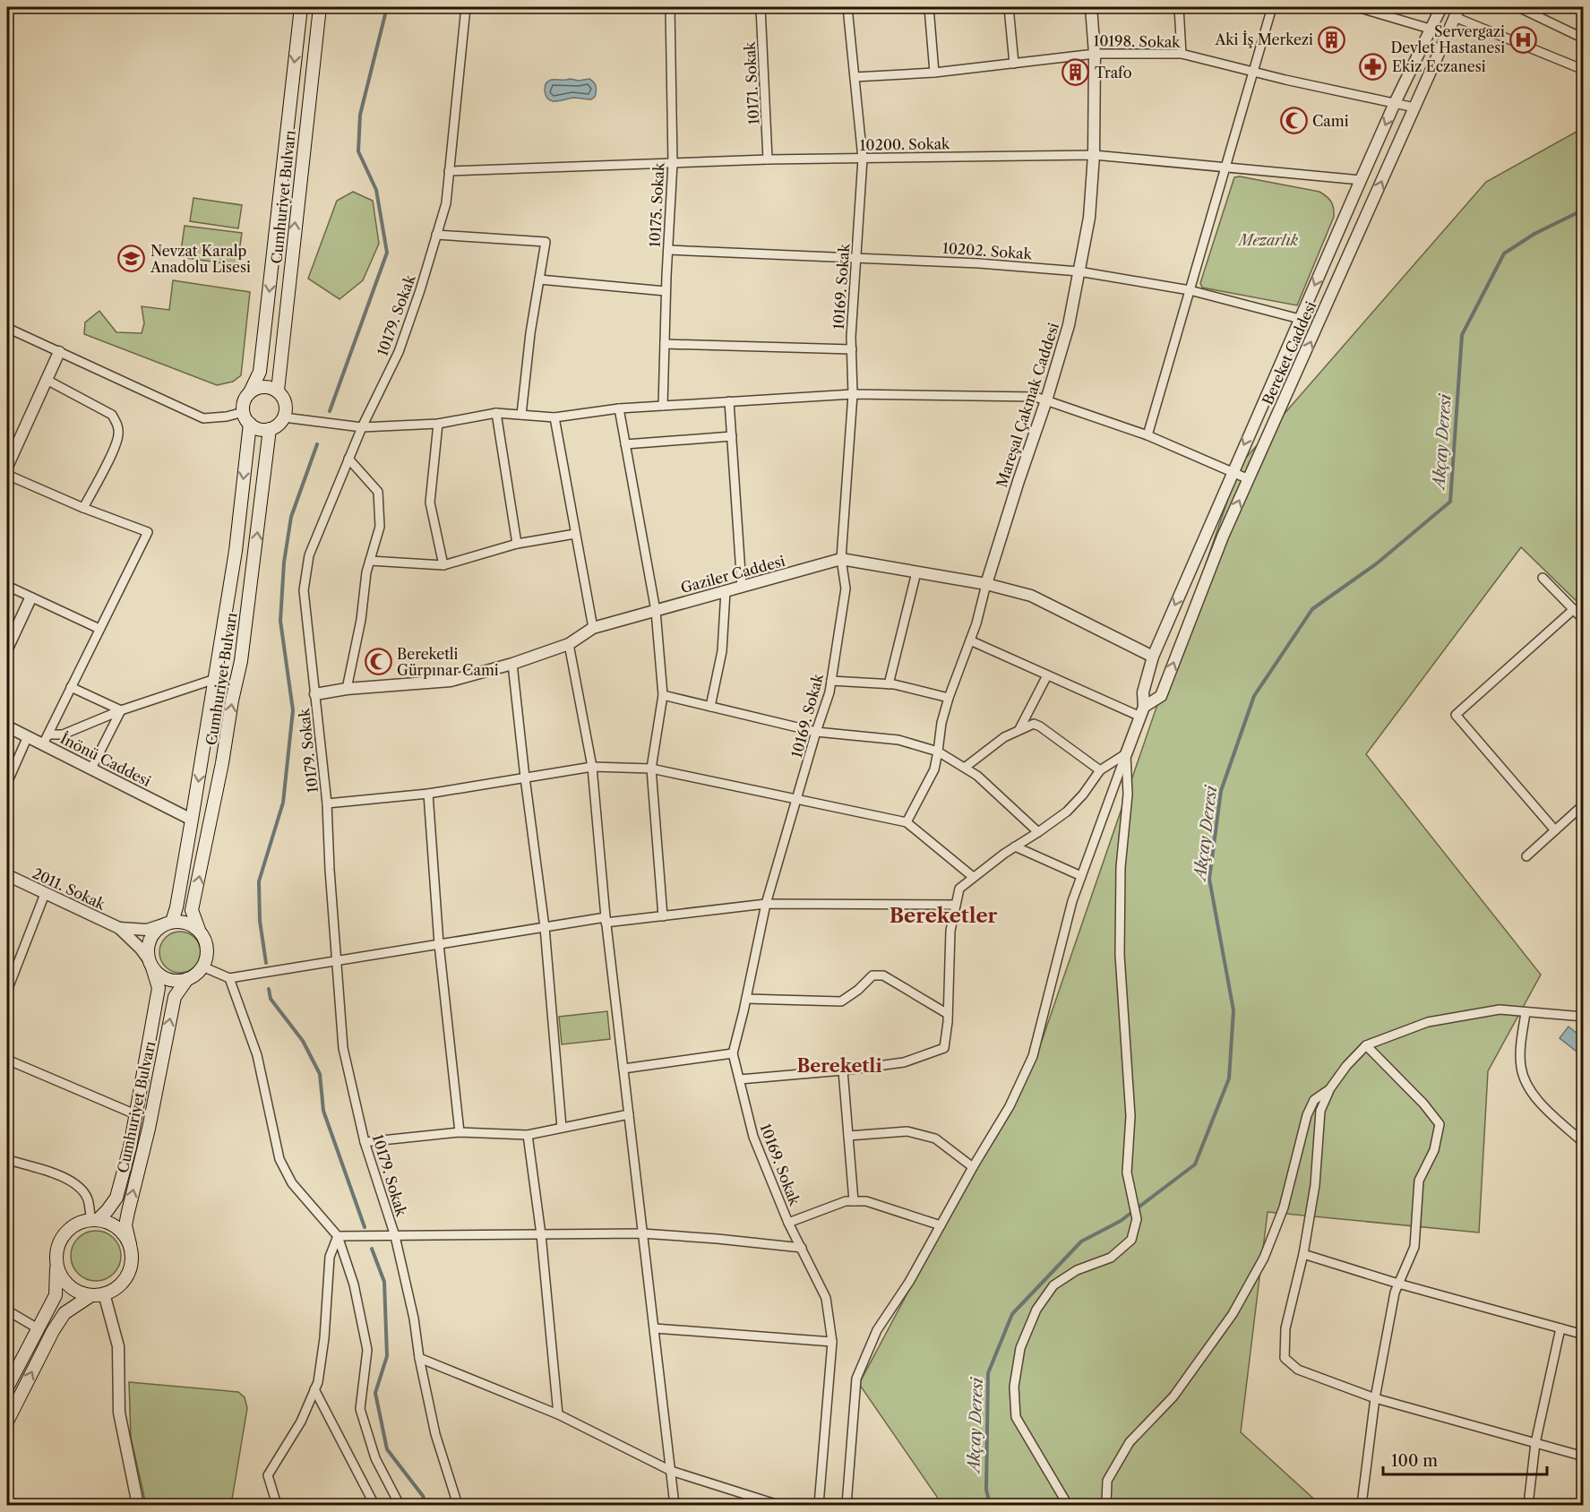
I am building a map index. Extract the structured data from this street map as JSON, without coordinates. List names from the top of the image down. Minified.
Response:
{"streets":{"main road":["Cumhuriyet Bulvarı"],"street":["10198. Sokak","10171. Sokak","10200. Sokak","10175. Sokak","10202. Sokak","10169. Sokak","10179. Sokak","Bereket Caddesi","Mareşal Çakmak Caddesi","Gaziler Caddesi","İnönü Caddesi","2011. Sokak"]},"crossings":[["10198. Sokak","10169. Sokak"],["10198. Sokak","Bereket Caddesi"],["10198. Sokak","Mareşal Çakmak Caddesi"],["10171. Sokak","10200. Sokak"],["10200. Sokak","10175. Sokak"],["10200. Sokak","10169. Sokak"],["10200. Sokak","10179. Sokak"],["10200. Sokak","Bereket Caddesi"],["10200. Sokak","Mareşal Çakmak Caddesi"],["10175. Sokak","10202. Sokak"],["10202. Sokak","10169. Sokak"],["10202. Sokak","Bereket Caddesi"],["10202. Sokak","Mareşal Çakmak Caddesi"],["10169. Sokak","Gaziler Caddesi"],["10179. Sokak","Gaziler Caddesi"],["Bereket Caddesi","Gaziler Caddesi"],["Mareşal Çakmak Caddesi","Gaziler Caddesi"]],"districts":["Bereketler","Bereketli"],"water":["Akçay Deresi"],"parks":["Mezarlık"],"places":{"building":["Aki İş Merkezi","Trafo"],"hospital":["Servergazi Devlet Hastanesi"],"pharmacy":["Ekiz Eczanesi"],"mosque":["Cami","Bereketli Gürpınar Cami"],"school or university":["Nevzat Karalp Anadolu Lisesi"]},"scale_bar":"100 m"}
